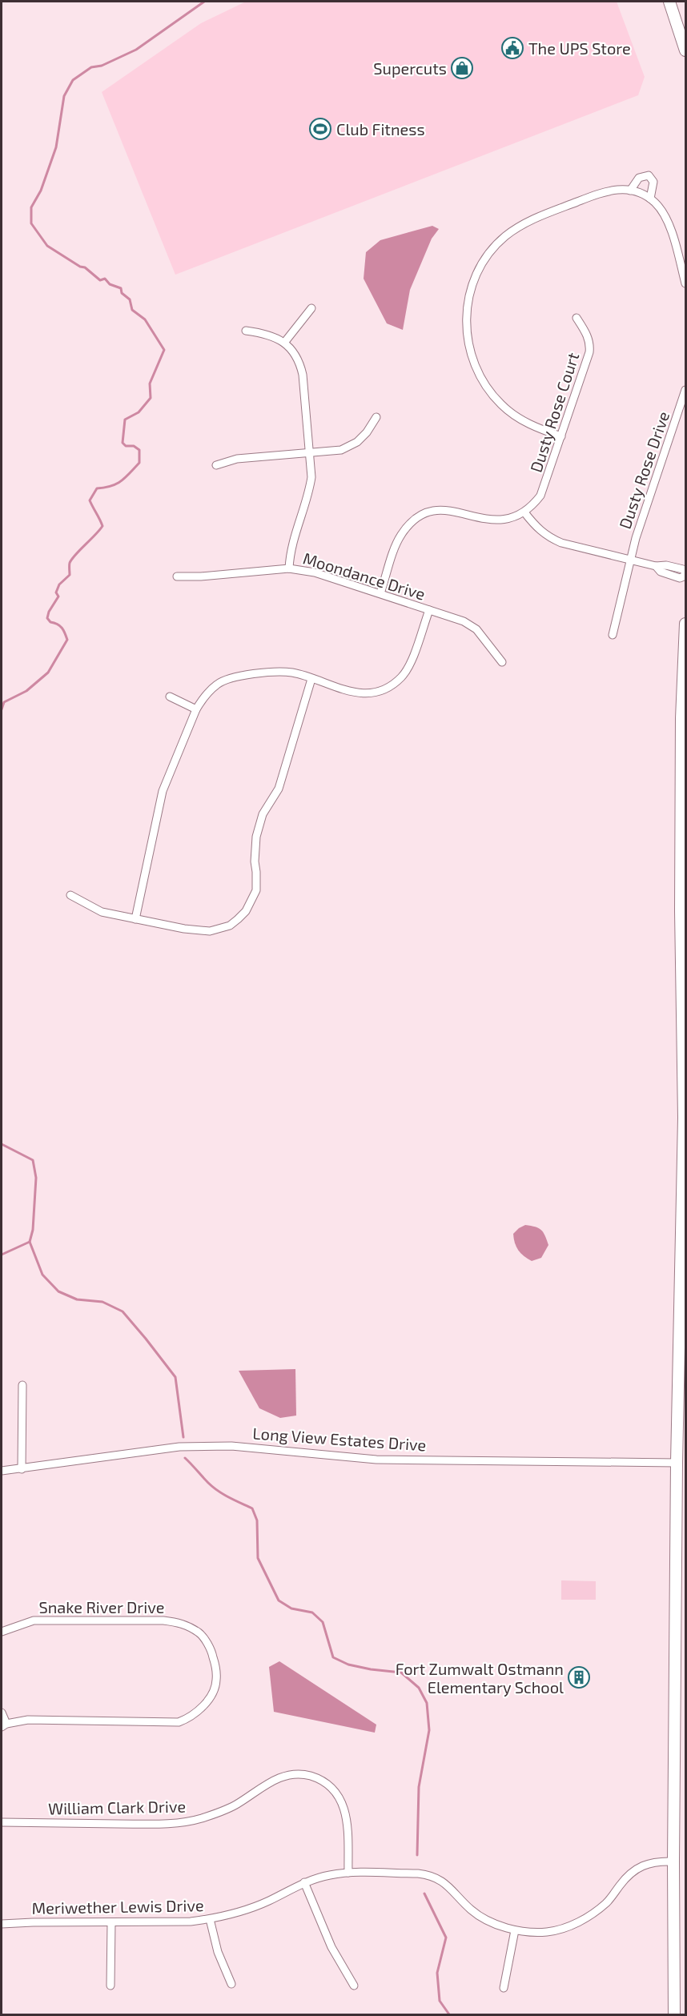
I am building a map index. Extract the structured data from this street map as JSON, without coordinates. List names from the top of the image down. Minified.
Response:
{"streets":{"street":["Dusty Rose Court","Dusty Rose Drive","Moondance Drive","Long View Estates Drive","Snake River Drive","William Clark Drive","Meriwether Lewis Drive"]},"crossings":[["William Clark Drive","Meriwether Lewis Drive"]],"places":{"public building":["The UPS Store"],"shop":["Supercuts"],"sports":["Club Fitness"],"building":["Fort Zumwalt Ostmann Elementary School"]}}
